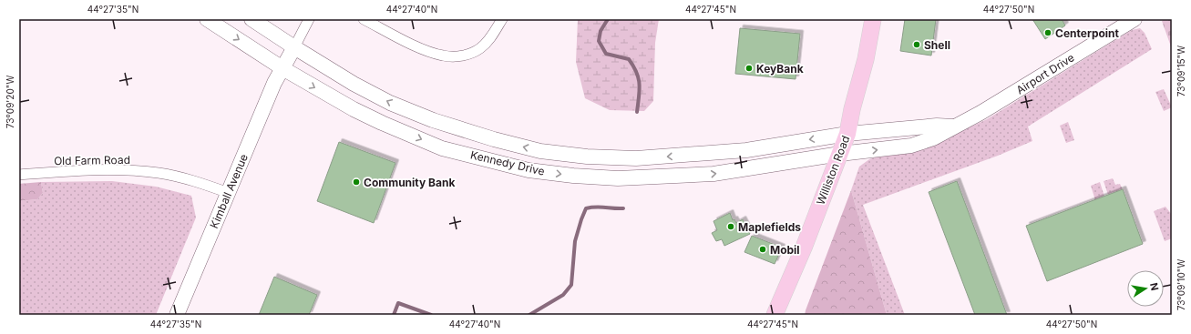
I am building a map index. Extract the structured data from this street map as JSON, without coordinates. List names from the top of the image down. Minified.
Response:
{"streets":{"main road":["Airport Drive","Kennedy Drive","Williston Road","Kimball Avenue"],"street":["Old Farm Road"]},"crossings":[["Airport Drive","Kennedy Drive"],["Airport Drive","Williston Road"],["Old Farm Road","Kimball Avenue"],["Kennedy Drive","Williston Road"],["Kennedy Drive","Kimball Avenue"]],"places":["Centerpoint","Shell","KeyBank","Community Bank","Maplefields","Mobil"],"north":"right","coordinates":["44°27'35\"N","44°27'40\"N","44°27'45\"N","44°27'50\"N","73°09'15\"W","73°09'20\"W","73°09'10\"W"]}
